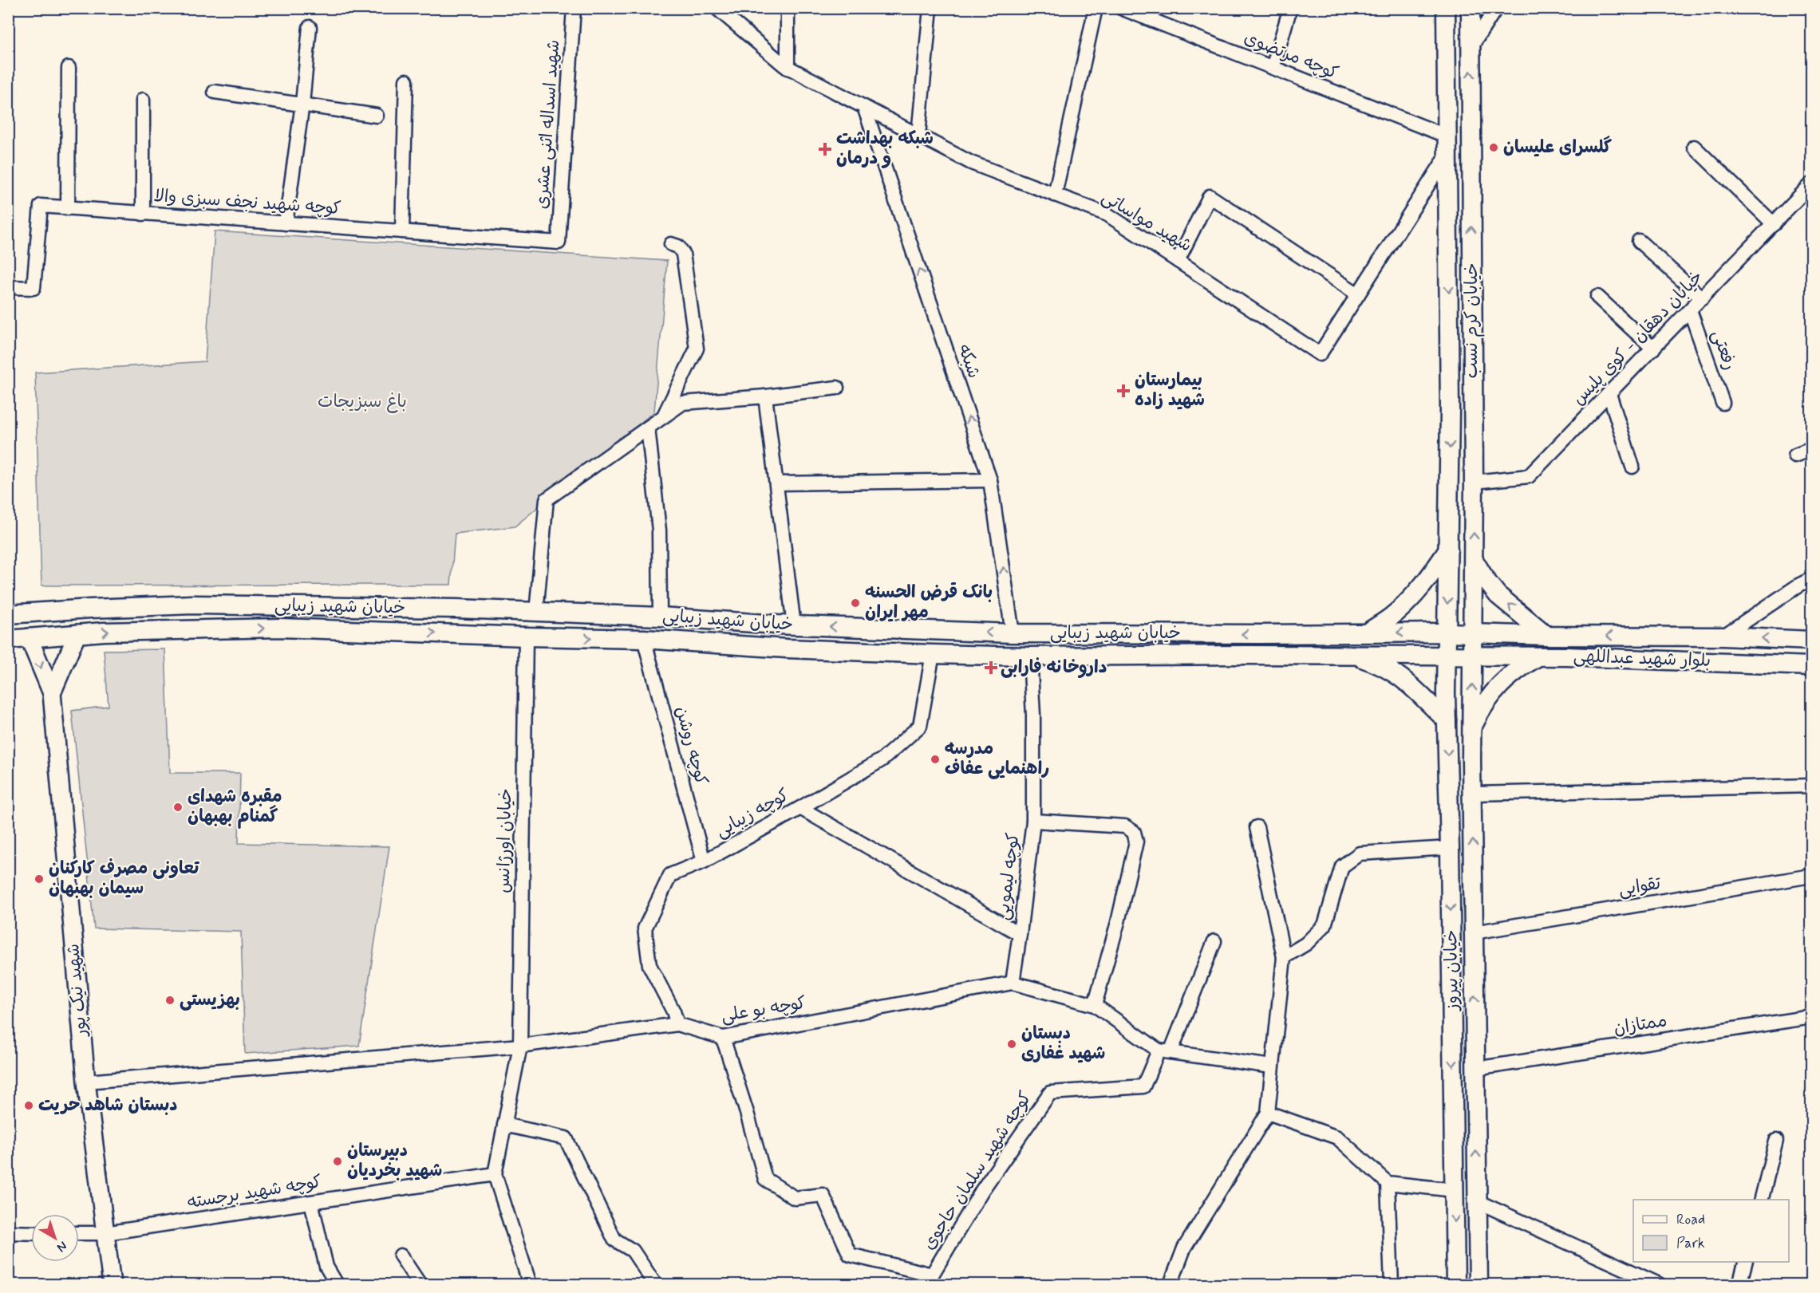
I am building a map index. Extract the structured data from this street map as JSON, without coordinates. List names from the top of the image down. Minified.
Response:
{"streets":{"main road":["خیابان کرم نسب","خیابان شهید زیبایی","بلوار شهید عبداللهی","خیابان پیروز"],"street":["کوچه مرتضوی","شهید اسداله اثنی عشری","کوچه شهید نجف سبزی والا","شهید مواساتی","خیابان دهقان - کوی پلیس","رفعتی","شبکه","کوچه روشن","کوچه زیبایی","خیابان اورژانس","کوچه لیمویی","تقوایی","شهید نیک پور","کوچه بو علی","ممتازان","کوچه شهید سلمان حاجوی","کوچه شهید برجسته"]},"crossings":[["کوچه مرتضوی","شهید مواساتی"],["کوچه مرتضوی","خیابان کرم نسب"],["شهید اسداله اثنی عشری","کوچه شهید نجف سبزی والا"],["شهید مواساتی","خیابان کرم نسب"],["شهید مواساتی","شبکه"],["خیابان کرم نسب","خیابان دهقان - کوی پلیس"],["خیابان کرم نسب","خیابان شهید زیبایی"],["خیابان کرم نسب","بلوار شهید عبداللهی"],["خیابان کرم نسب","خیابان پیروز"],["خیابان دهقان - کوی پلیس","رفعتی"],["شبکه","خیابان شهید زیبایی"],["خیابان شهید زیبایی","بلوار شهید عبداللهی"],["خیابان شهید زیبایی","کوچه روشن"],["خیابان شهید زیبایی","کوچه زیبایی"],["خیابان شهید زیبایی","خیابان اورژانس"],["خیابان شهید زیبایی","کوچه لیمویی"],["خیابان شهید زیبایی","خیابان پیروز"],["خیابان شهید زیبایی","شهید نیک پور"],["بلوار شهید عبداللهی","خیابان پیروز"],["کوچه روشن","کوچه زیبایی"],["کوچه زیبایی","کوچه لیمویی"],["کوچه زیبایی","کوچه بو علی"],["خیابان اورژانس","کوچه بو علی"],["خیابان اورژانس","کوچه شهید برجسته"],["تقوایی","خیابان پیروز"],["خیابان پیروز","ممتازان"],["شهید نیک پور","کوچه بو علی"],["شهید نیک پور","کوچه شهید برجسته"]],"one_way":["شبکه"],"parks":["باغ سبزیجات"],"places":{"other":["گلسرای علیسان","بانک قرض الحسنه مهر ایران","مدرسه راهنمایی عفاف","مقبره شهدای گمنام بهبهان","تعاونی مصرف کارکنان سیمان بهبهان","بهزیستی","دبستان شهید غفاری","دبستان شاهد حریت","دبیرستان شهید بخردیان"],"health":["شبکه بهداشت و درمان","بیمارستان شهید زاده","داروخانه فارابی"]},"legend":["Road","Park"],"north":"bottom right"}
